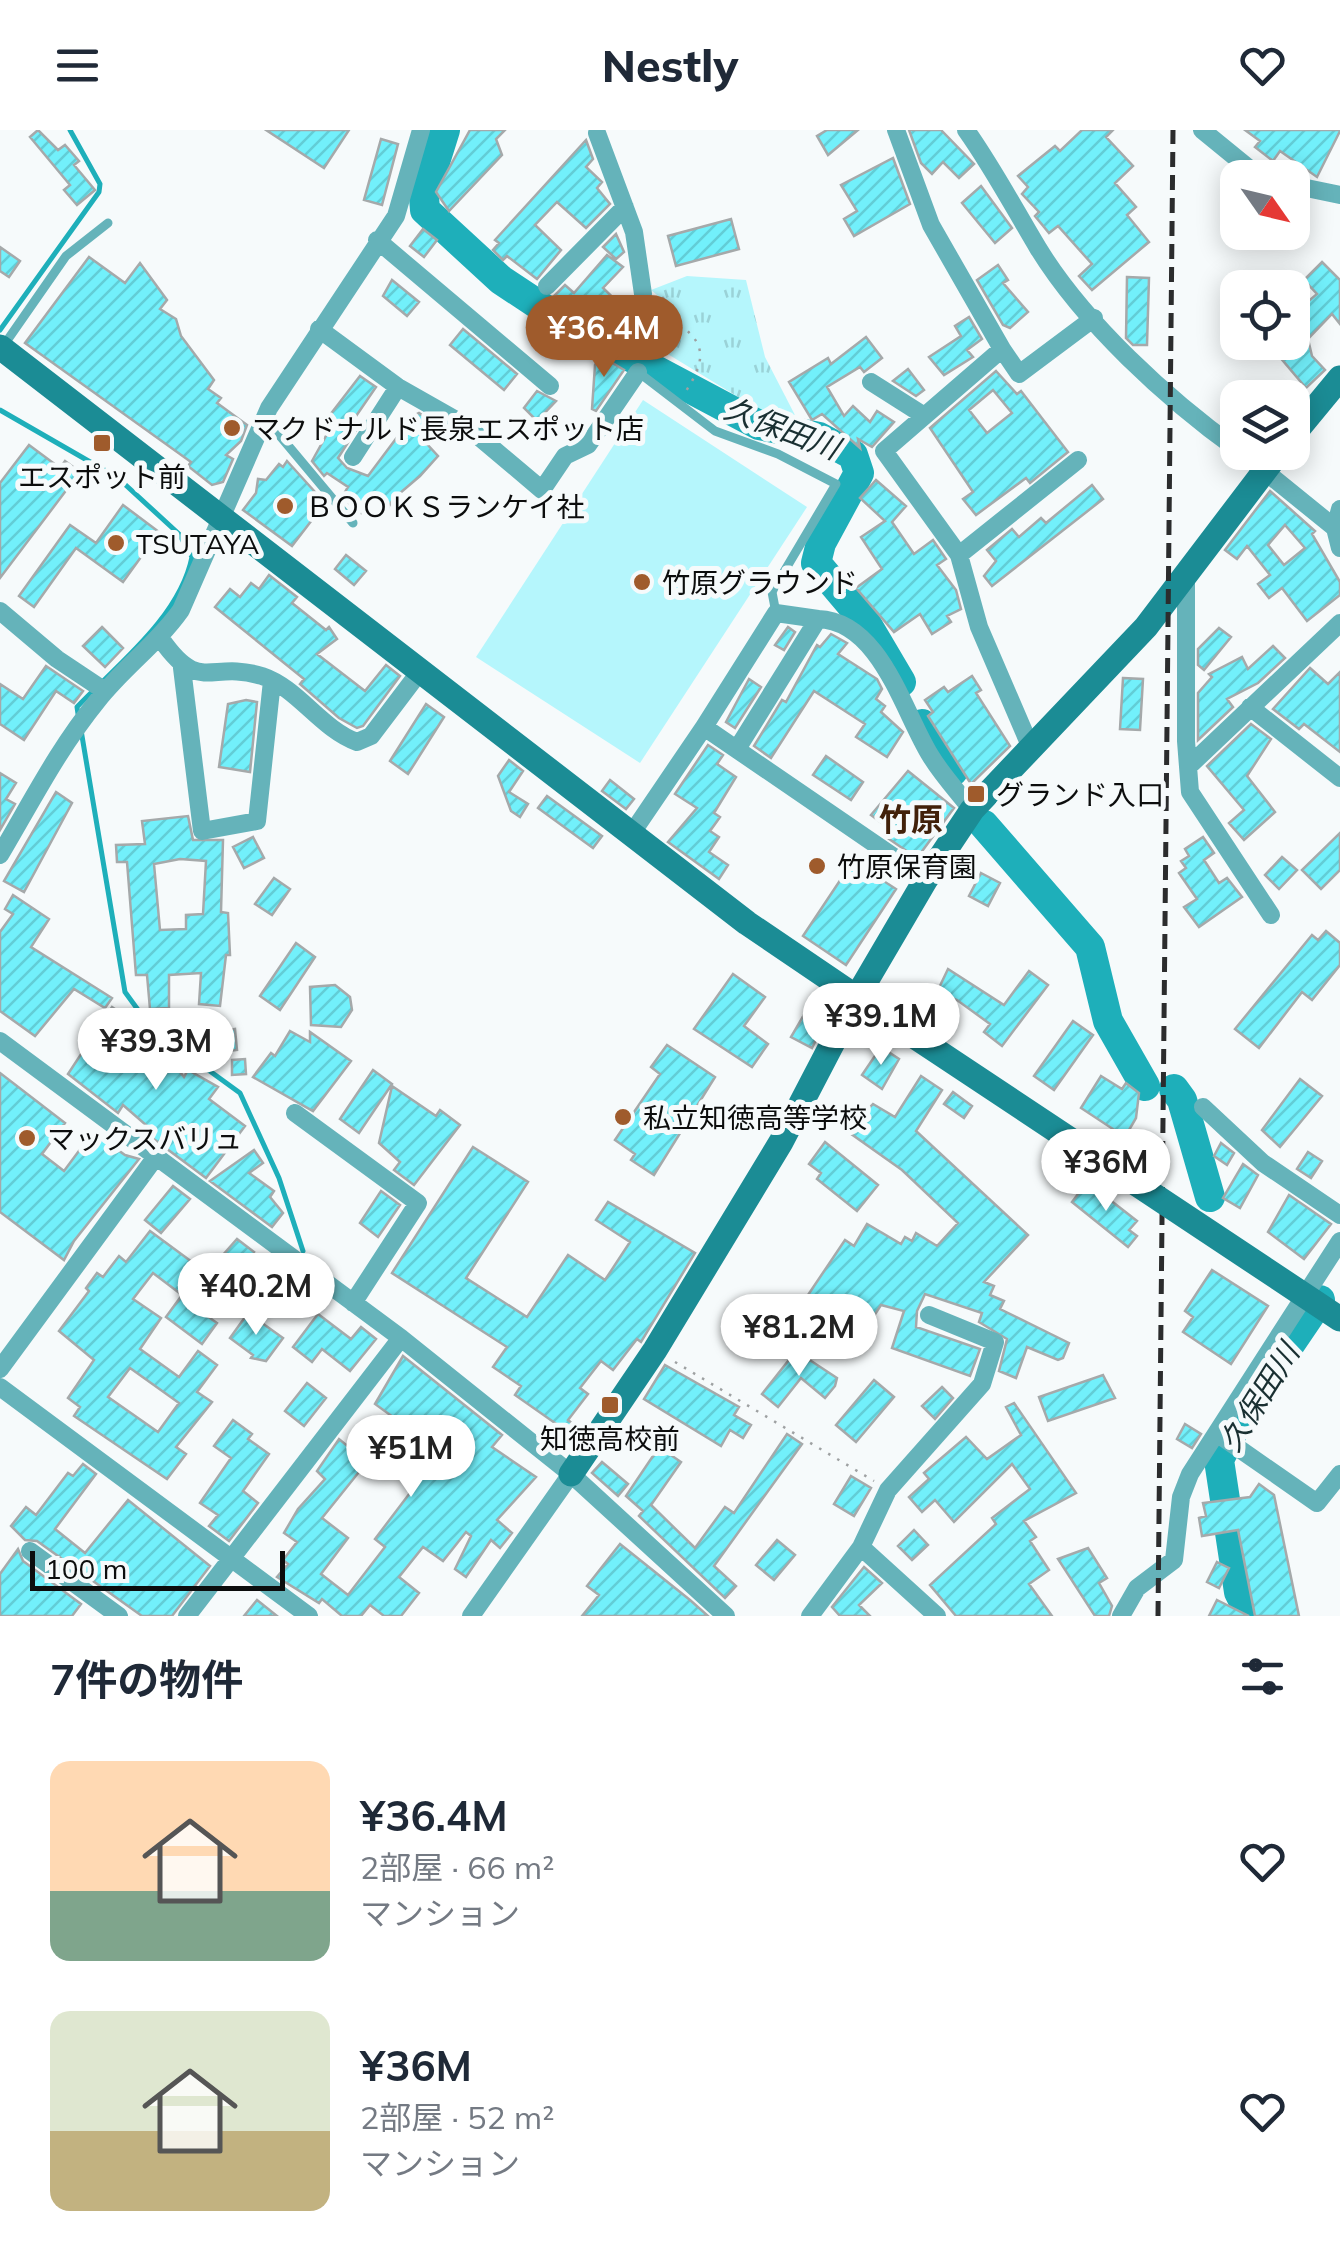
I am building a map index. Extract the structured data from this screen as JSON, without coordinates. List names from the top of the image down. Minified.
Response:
{"districts":["竹原"],"water":["久保田川"],"places":{"other":["マクドナルド長泉エスポット店","ＢＯＯＫＳランケイ社","TSUTAYA","竹原グラウンド","竹原保育園","私立知徳高等学校","マックスバリュ"],"transit":["エスポット前","グランド入口","知徳高校前"]},"scale_bar":"100 m","north":"bottom right","page":{"header":"Nestly","price":["¥36.4M","¥39.1M","¥39.3M","¥36M","¥40.2M","¥81.2M","¥51M"],"scale":"100 m","heading":"7件の物件","list":[{"name":"¥36.4M","note":"2部屋 · 66 m² · マンション"},{"name":"¥36M","note":"2部屋 · 52 m² · マンション"}]}}
